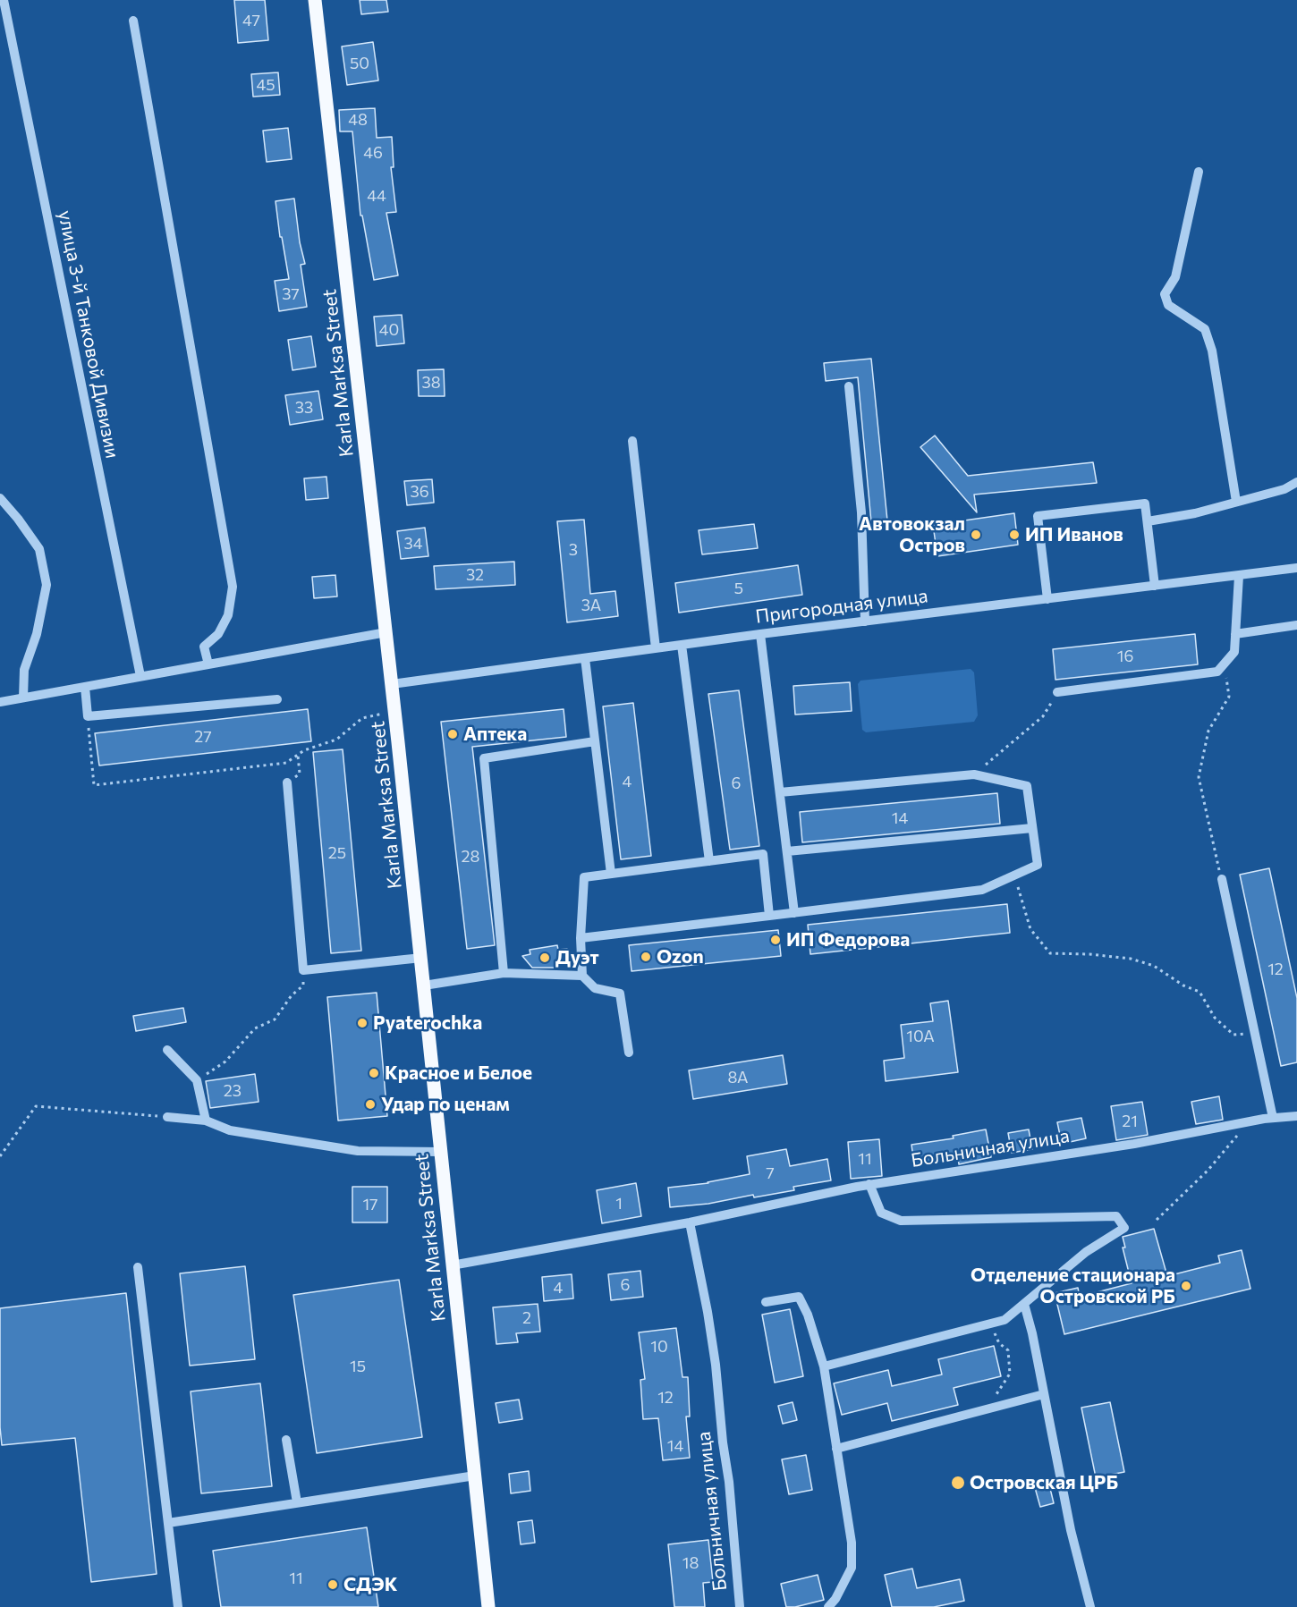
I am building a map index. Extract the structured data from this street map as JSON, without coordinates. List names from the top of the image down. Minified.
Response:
{"streets":{"main road":["Karla Marksa Street"],"street":["улица 3-й Танковой Дивизии","Пригородная улица","Больничная улица"]},"crossings":[["Karla Marksa Street","Пригородная улица"],["Karla Marksa Street","Больничная улица"]],"places":["Автовокзал Остров","ИП Иванов","Аптека","ИП Федорова","Ozon","Дуэт","Pyaterochka","Красное и Белое","Удар по ценам","Отделение стационара Островской РБ","Островская ЦРБ","СДЭК"],"house_numbers":["47","50","45","48","46","44","37","40","38","33","36","34","3","32","5","3А","16","27","4","6","14","25","28","12","10А","8А","23","21","11","7","1","17","6","4","2","10","15","12","14","18","11"]}
